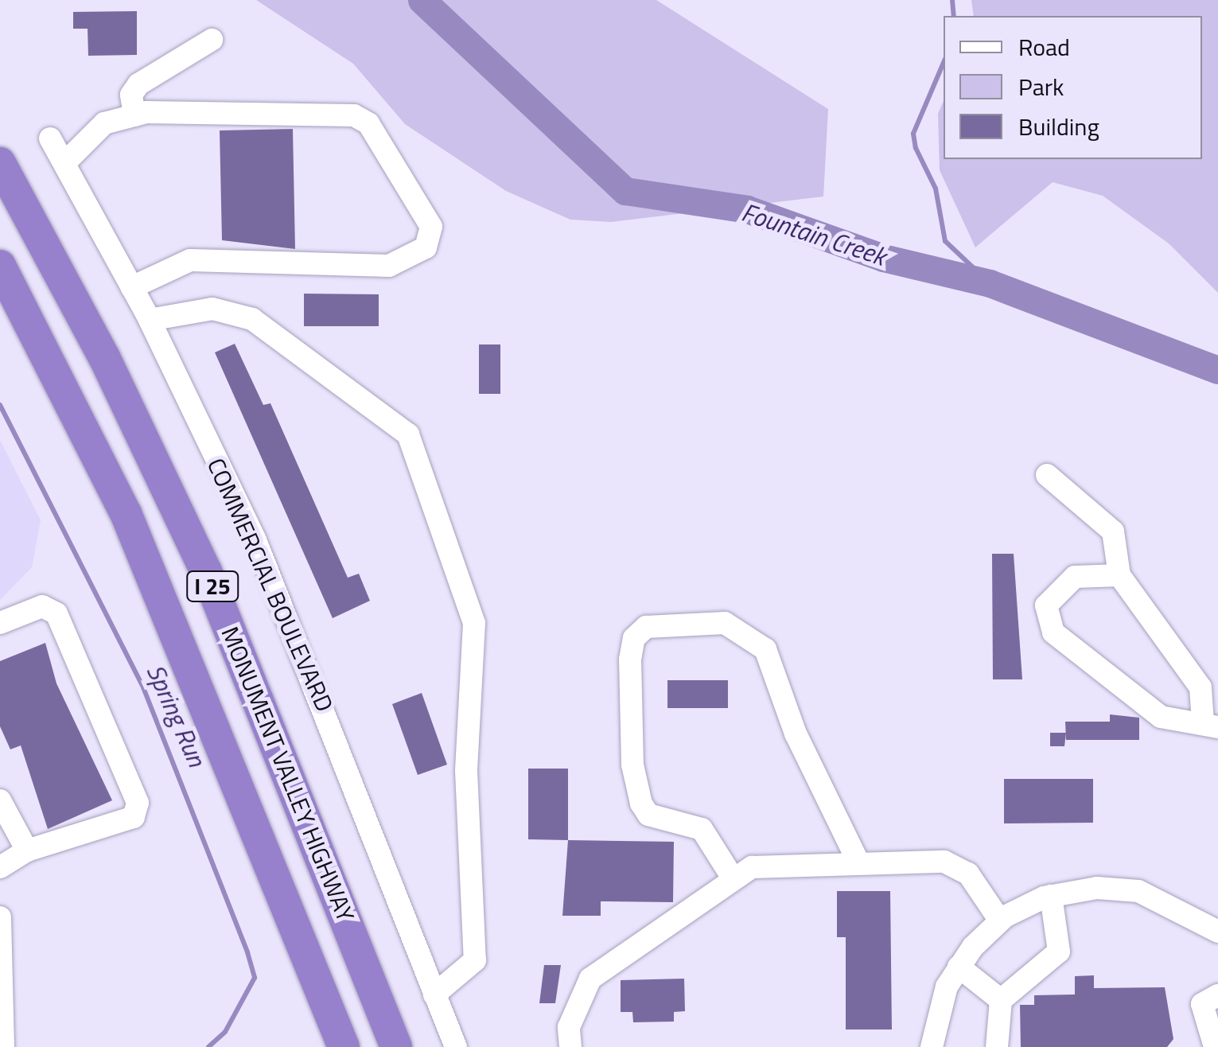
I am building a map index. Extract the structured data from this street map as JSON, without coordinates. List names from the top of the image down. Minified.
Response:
{"streets":{"highway":["I 25","MONUMENT VALLEY HIGHWAY"],"street":["COMMERCIAL BOULEVARD"]},"water":["Fountain Creek","Spring Run"],"legend":["Road","Park","Building"]}
